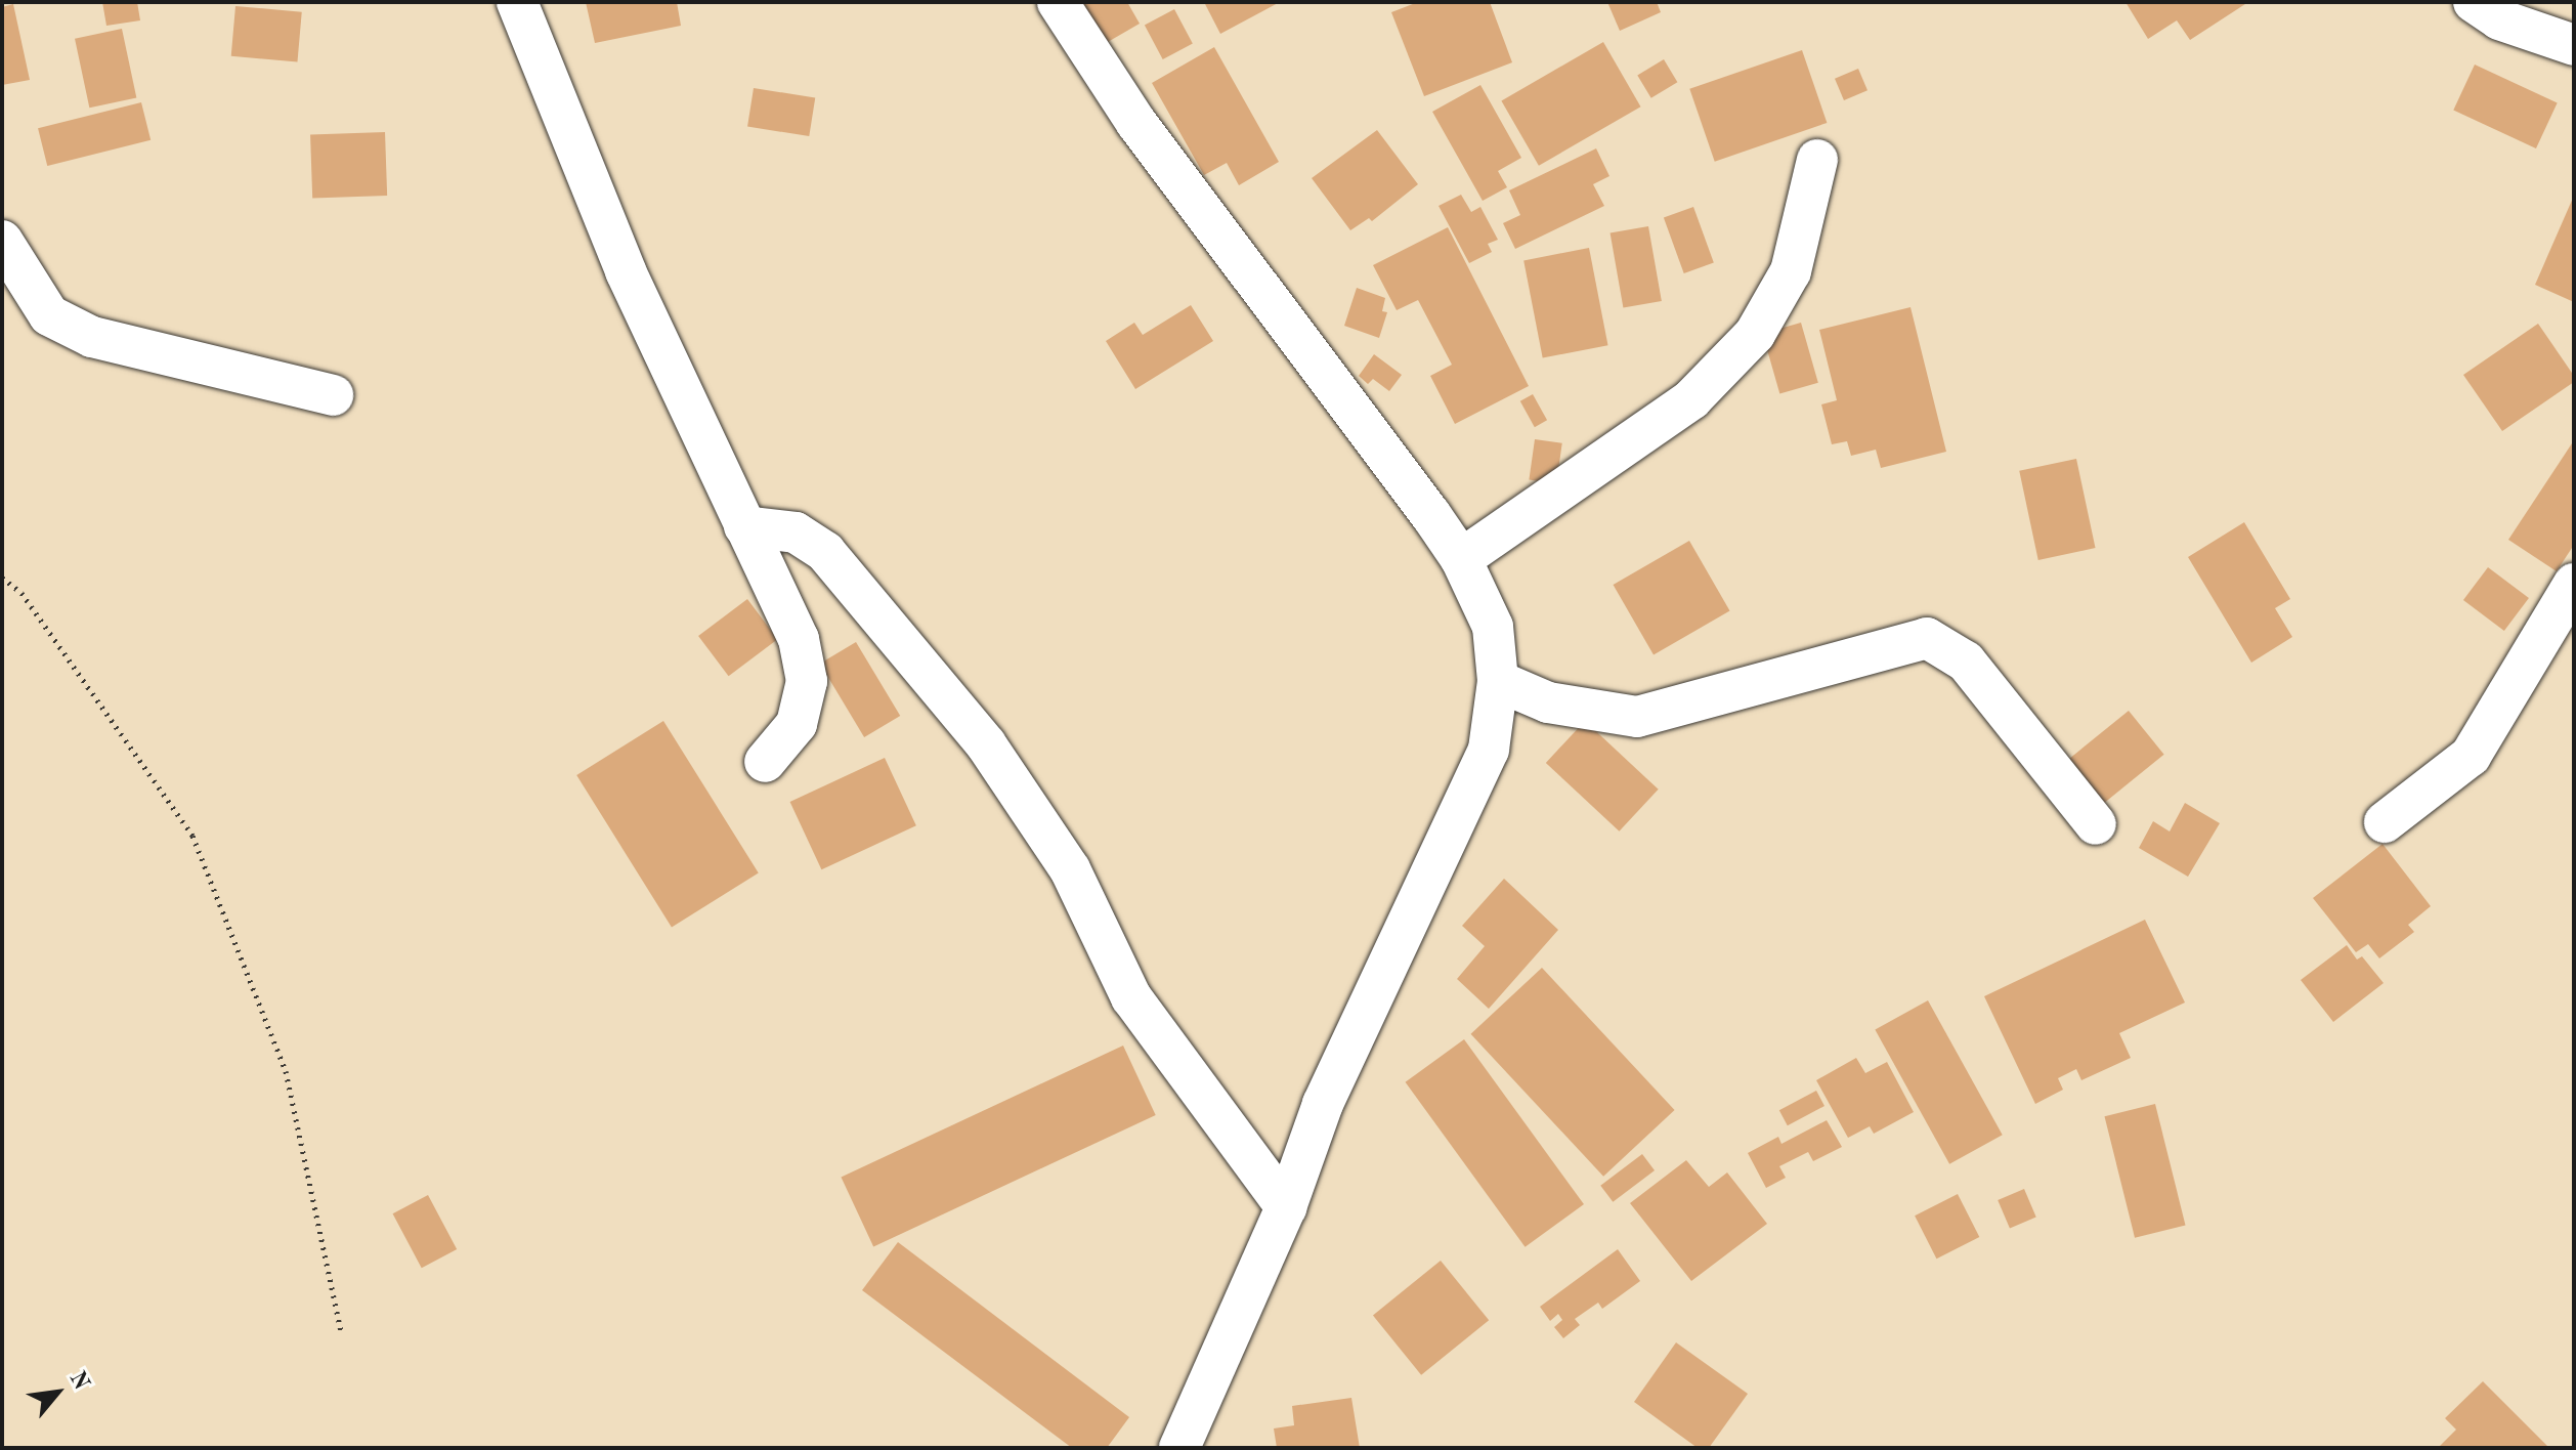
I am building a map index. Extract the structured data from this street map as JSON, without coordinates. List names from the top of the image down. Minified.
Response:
{"north":"top right"}
